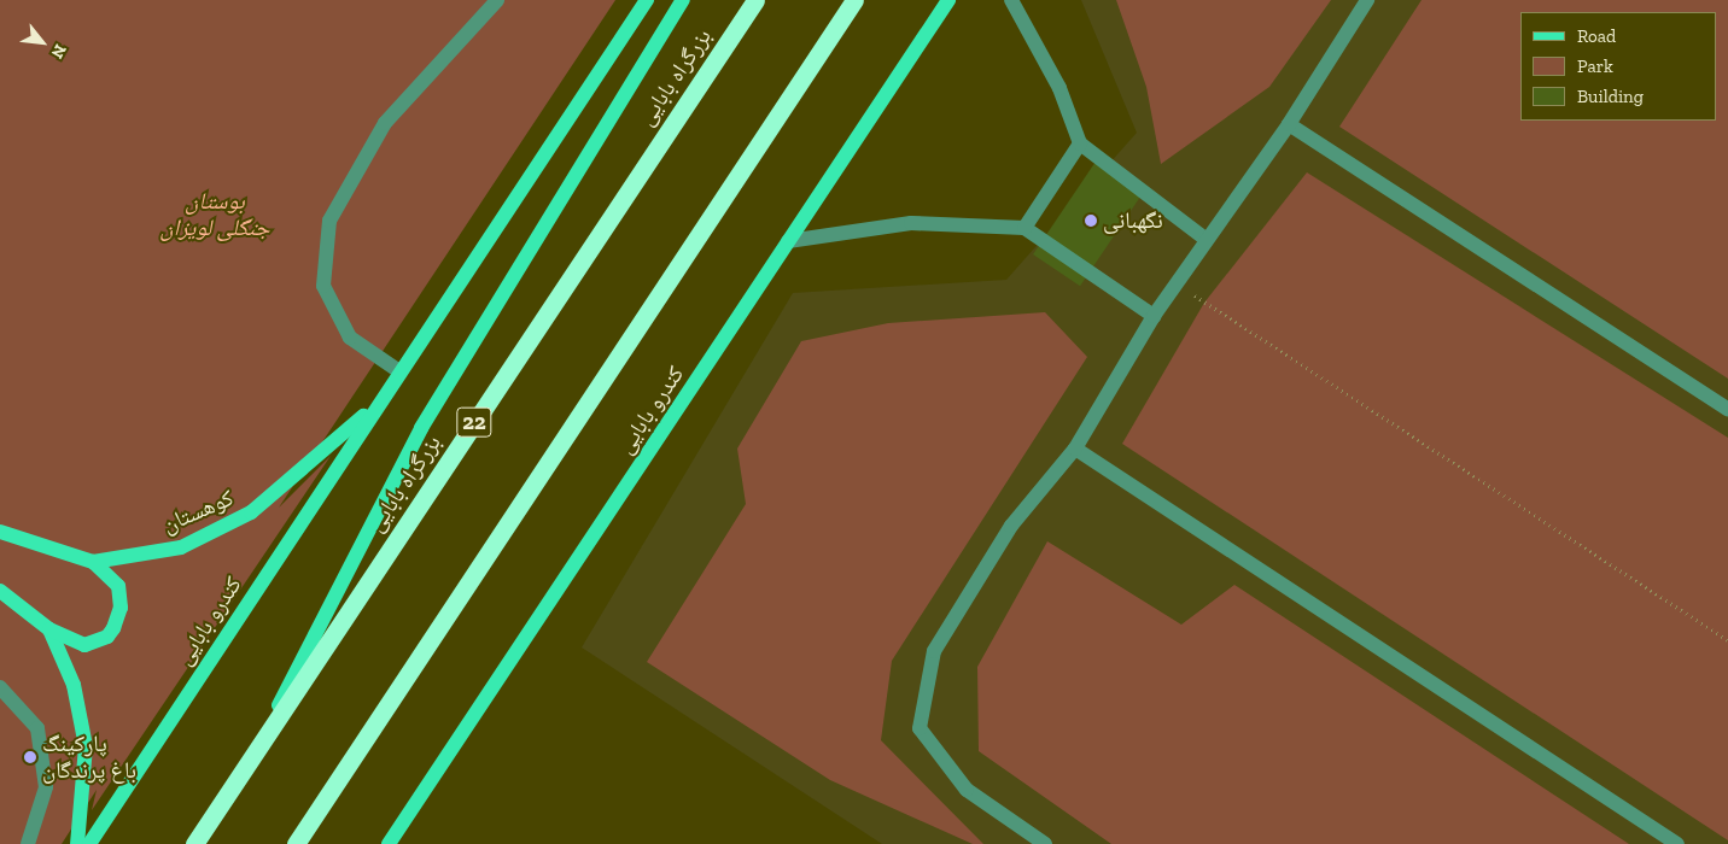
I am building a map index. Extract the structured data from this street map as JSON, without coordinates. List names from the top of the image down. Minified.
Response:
{"streets":{"highway":["بزرگراه بابایی","22"],"main road":["کندرو بابایی","کوهستان"]},"crossings":[["کندرو بابایی","کوهستان"]],"parks":["بوستان جنگلی لویزان"],"places":["نگهبانی","پارکینگ باغ پرندگان"],"legend":["Road","Park","Building"],"north":"bottom right"}
